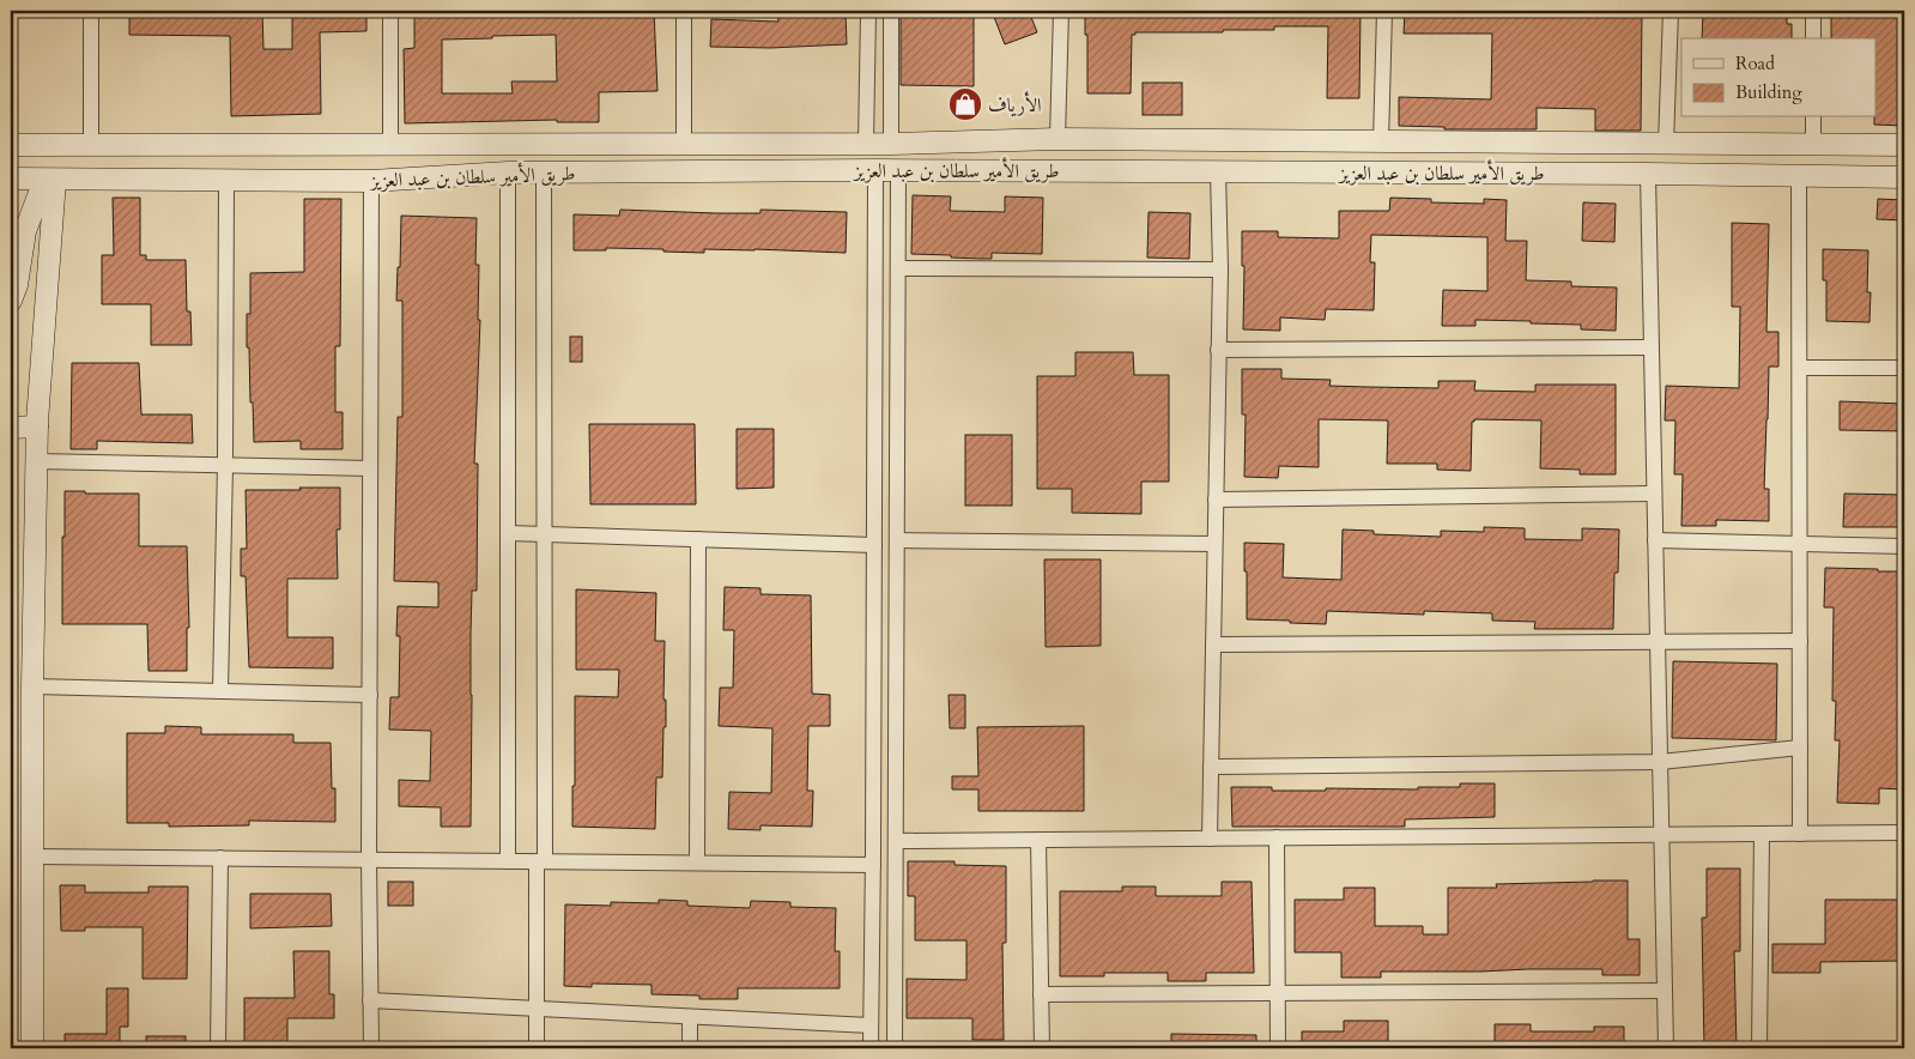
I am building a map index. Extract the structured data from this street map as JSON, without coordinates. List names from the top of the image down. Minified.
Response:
{"streets":{"main road":["طريق الأمير سلطان بن عبد العزيز"]},"places":{"shop":["الأرياف"]},"legend":["Road","Building"]}
